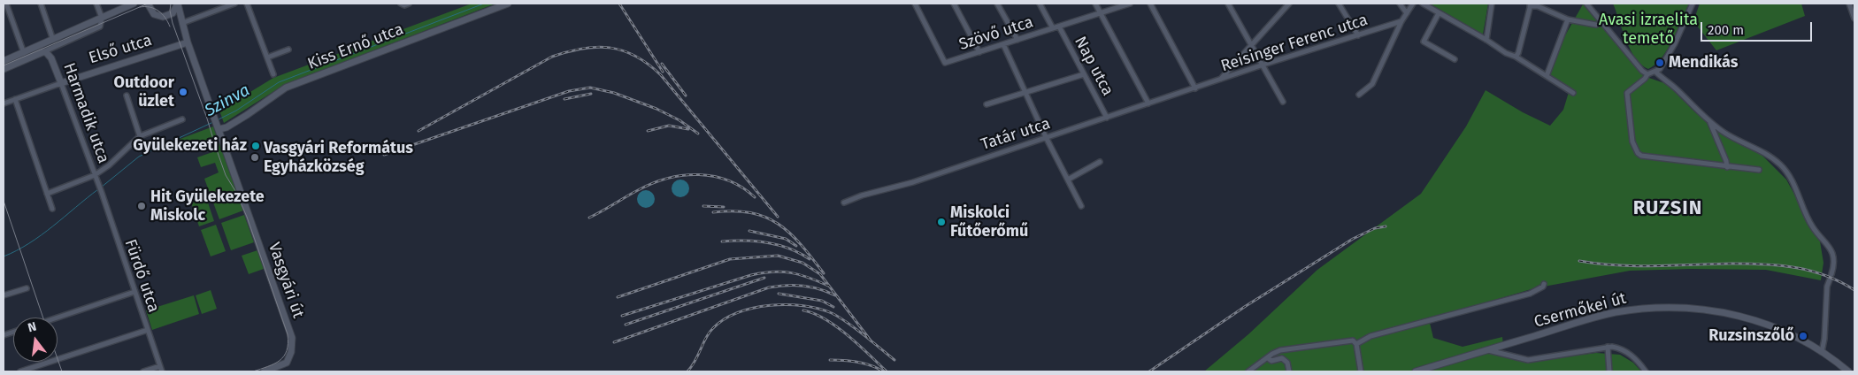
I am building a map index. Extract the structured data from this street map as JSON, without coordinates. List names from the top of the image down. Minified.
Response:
{"streets":{"street":["Szövő utca","Reisinger Ferenc utca","Kiss Ernő utca","Első utca","Nap utca","Harmadik utca","Tatár utca","Fürdő utca","Vasgyári út","Csermőkei út"]},"crossings":[["Szövő utca","Nap utca"],["Reisinger Ferenc utca","Tatár utca"],["Kiss Ernő utca","Vasgyári út"],["Első utca","Harmadik utca"],["Első utca","Vasgyári út"],["Nap utca","Tatár utca"],["Harmadik utca","Fürdő utca"]],"districts":["RUZSIN"],"water":["Szinva"],"parks":["Avasi izraelita temető"],"places":["Mendikás","Outdoor üzlet","Gyülekezeti ház","Vasgyári Református Egyházközség","Hit Gyülekezete Miskolc","Miskolci Fűtőerőmű","Ruzsinszőlő"],"scale_bar":"200 m","north":"top"}
